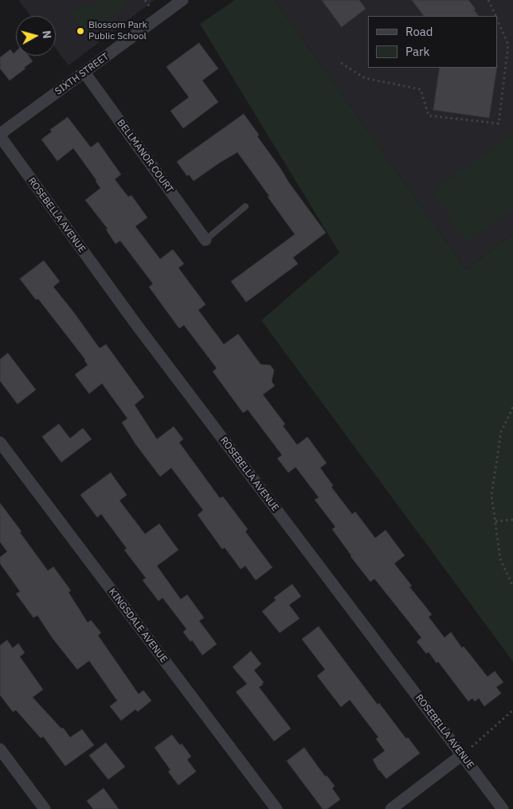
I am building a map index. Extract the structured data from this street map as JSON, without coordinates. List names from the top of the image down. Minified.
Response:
{"streets":{"street":["SIXTH STREET","BELLMANOR COURT","ROSEBELLA AVENUE","KINGSDALE AVENUE"]},"crossings":[["SIXTH STREET","BELLMANOR COURT"],["SIXTH STREET","ROSEBELLA AVENUE"]],"places":["Blossom Park Public School"],"legend":["Road","Park"],"north":"right"}
